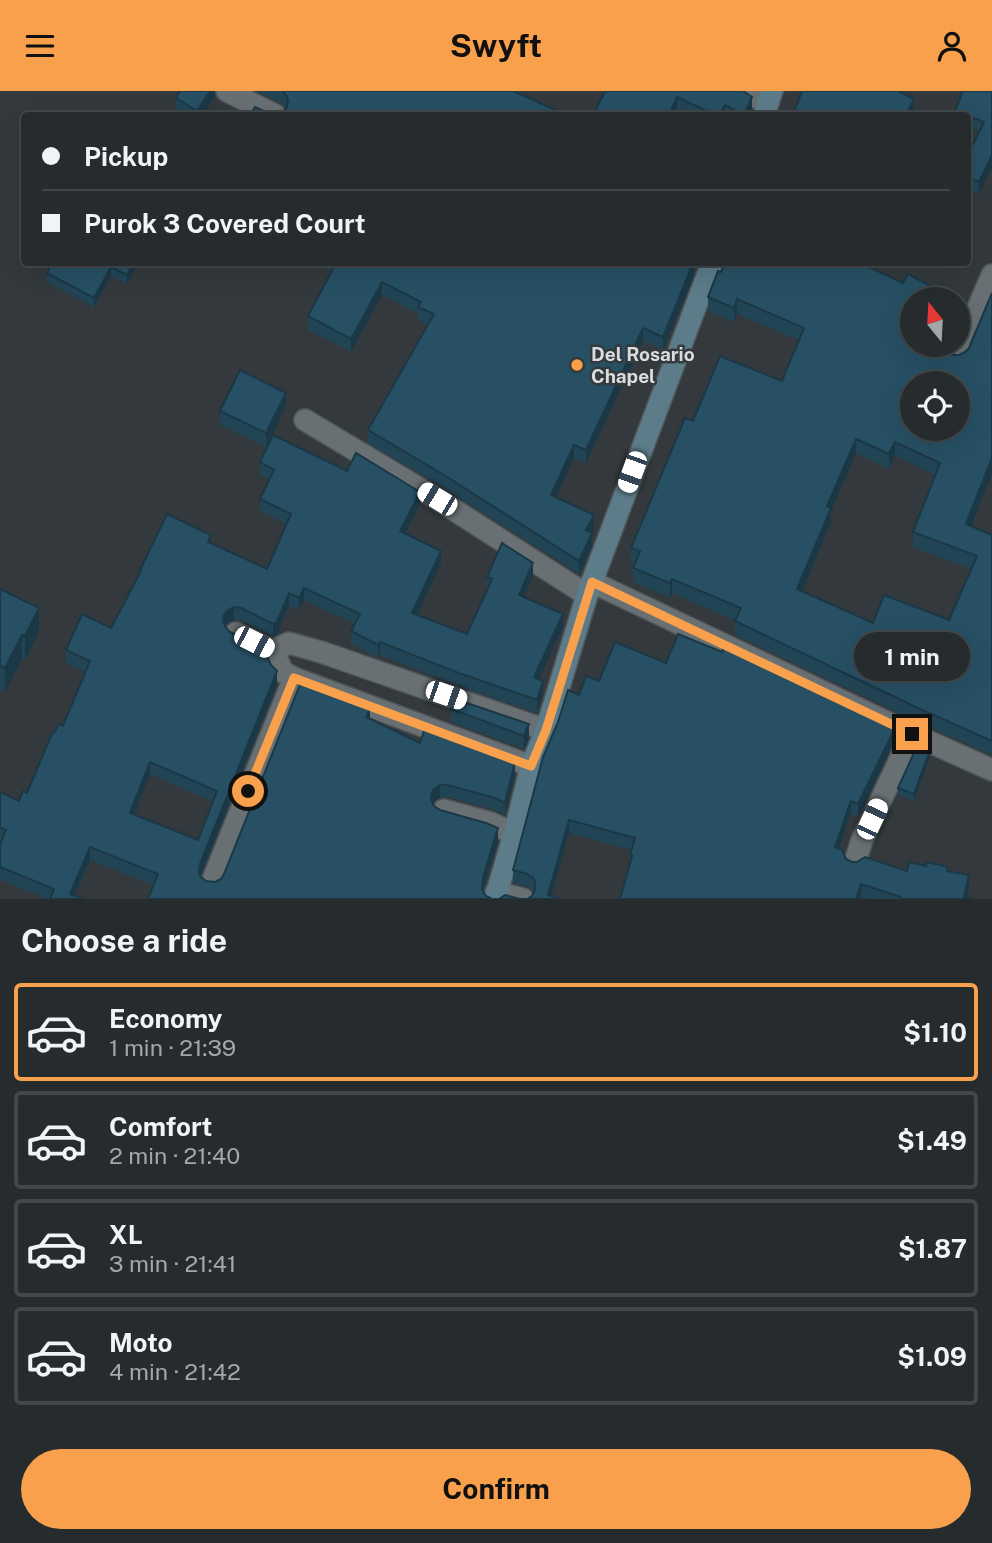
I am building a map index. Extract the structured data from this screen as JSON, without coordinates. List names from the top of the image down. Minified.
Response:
{"places":["Del Rosario Chapel"],"north":"top","page":{"header":"Swyft","banner":["Pickup","Purok 3 Covered Court"],"bubble":"1 min","heading":"Choose a ride","list":[{"name":"Economy","note":"1 min · 21:39","value":"$1.10"},{"name":"Comfort","note":"2 min · 21:40","value":"$1.49"},{"name":"XL","note":"3 min · 21:41","value":"$1.87"},{"name":"Moto","note":"4 min · 21:42","value":"$1.09"}],"buttons":"Confirm"}}
